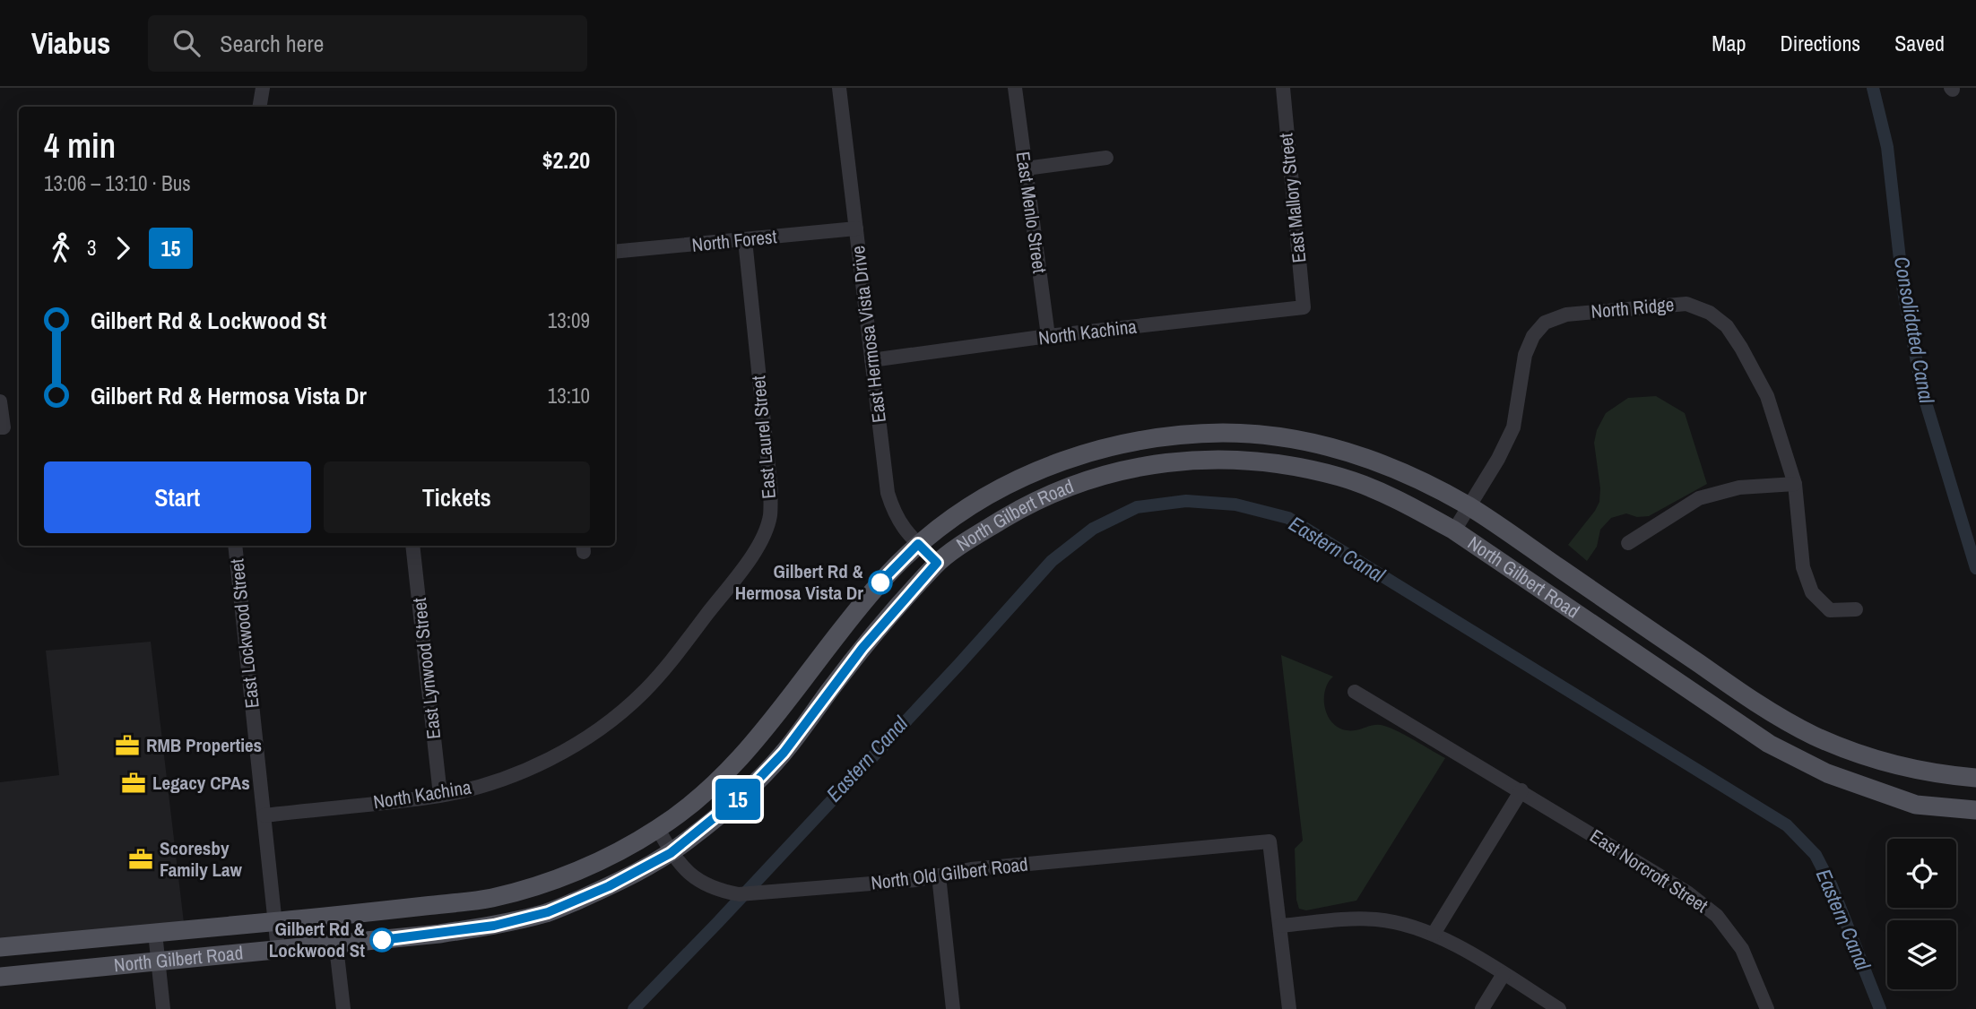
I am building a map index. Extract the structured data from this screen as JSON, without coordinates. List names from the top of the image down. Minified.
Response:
{"streets":{"main road":["North Gilbert Road"],"street":["East Mallory Street","East Menlo Street","North Forest","North Ridge","North Kachina","East Hermosa Vista Drive","East Laurel Street","East Lockwood Street","East Lynwood Street","East Norcroft Street","North Old Gilbert Road"]},"crossings":[["East Mallory Street","North Kachina"],["East Menlo Street","North Kachina"],["North Forest","East Hermosa Vista Drive"],["North Forest","East Laurel Street"],["North Ridge","North Gilbert Road"],["North Kachina","East Hermosa Vista Drive"],["North Kachina","East Laurel Street"],["North Kachina","East Lockwood Street"],["North Kachina","East Lynwood Street"],["East Hermosa Vista Drive","North Gilbert Road"],["North Gilbert Road","East Lockwood Street"],["North Gilbert Road","North Old Gilbert Road"]],"water":["Consolidated Canal","Eastern Canal"],"places":{"other":["Gilbert Rd & Hermosa Vista Dr","Gilbert Rd & Lockwood St"],"office":["RMB Properties","Legacy CPAs","Scoresby Family Law"]},"lines":["bus line 15"],"page":{"header":"Viabus","search":"Search here","nav":["Map","Directions","Saved"],"on_map":"15","heading":["4 min","13:06 – 13:10 · Bus","$2.20"],"legs":["3","15"],"list":[{"name":"Gilbert Rd & Lockwood St","value":"13:09"},{"name":"Gilbert Rd & Hermosa Vista Dr","value":"13:10"}],"buttons":["Start","Tickets"]}}
